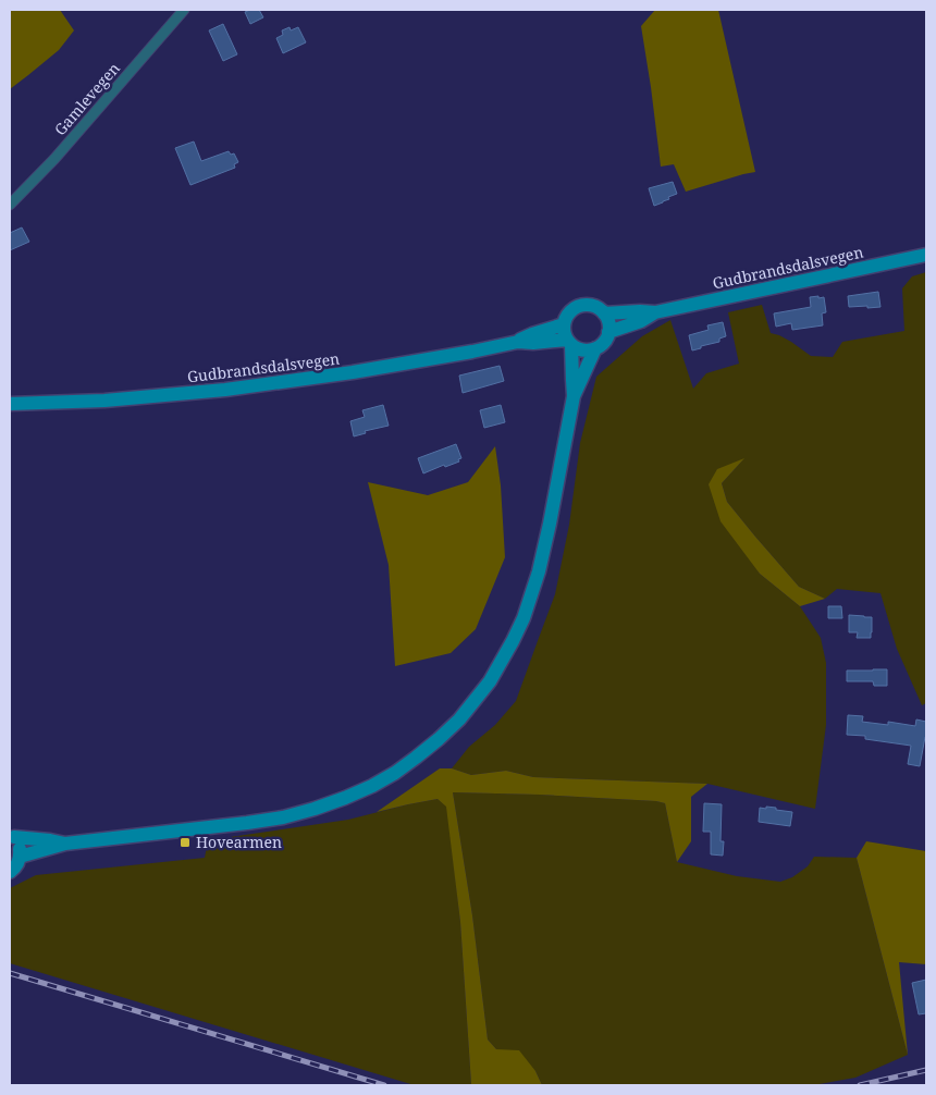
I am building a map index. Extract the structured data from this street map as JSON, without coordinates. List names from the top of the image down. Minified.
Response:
{"streets":{"main road":["Gudbrandsdalsvegen"],"street":["Gamlevegen"]},"places":{"transit":["Hovearmen"]}}
